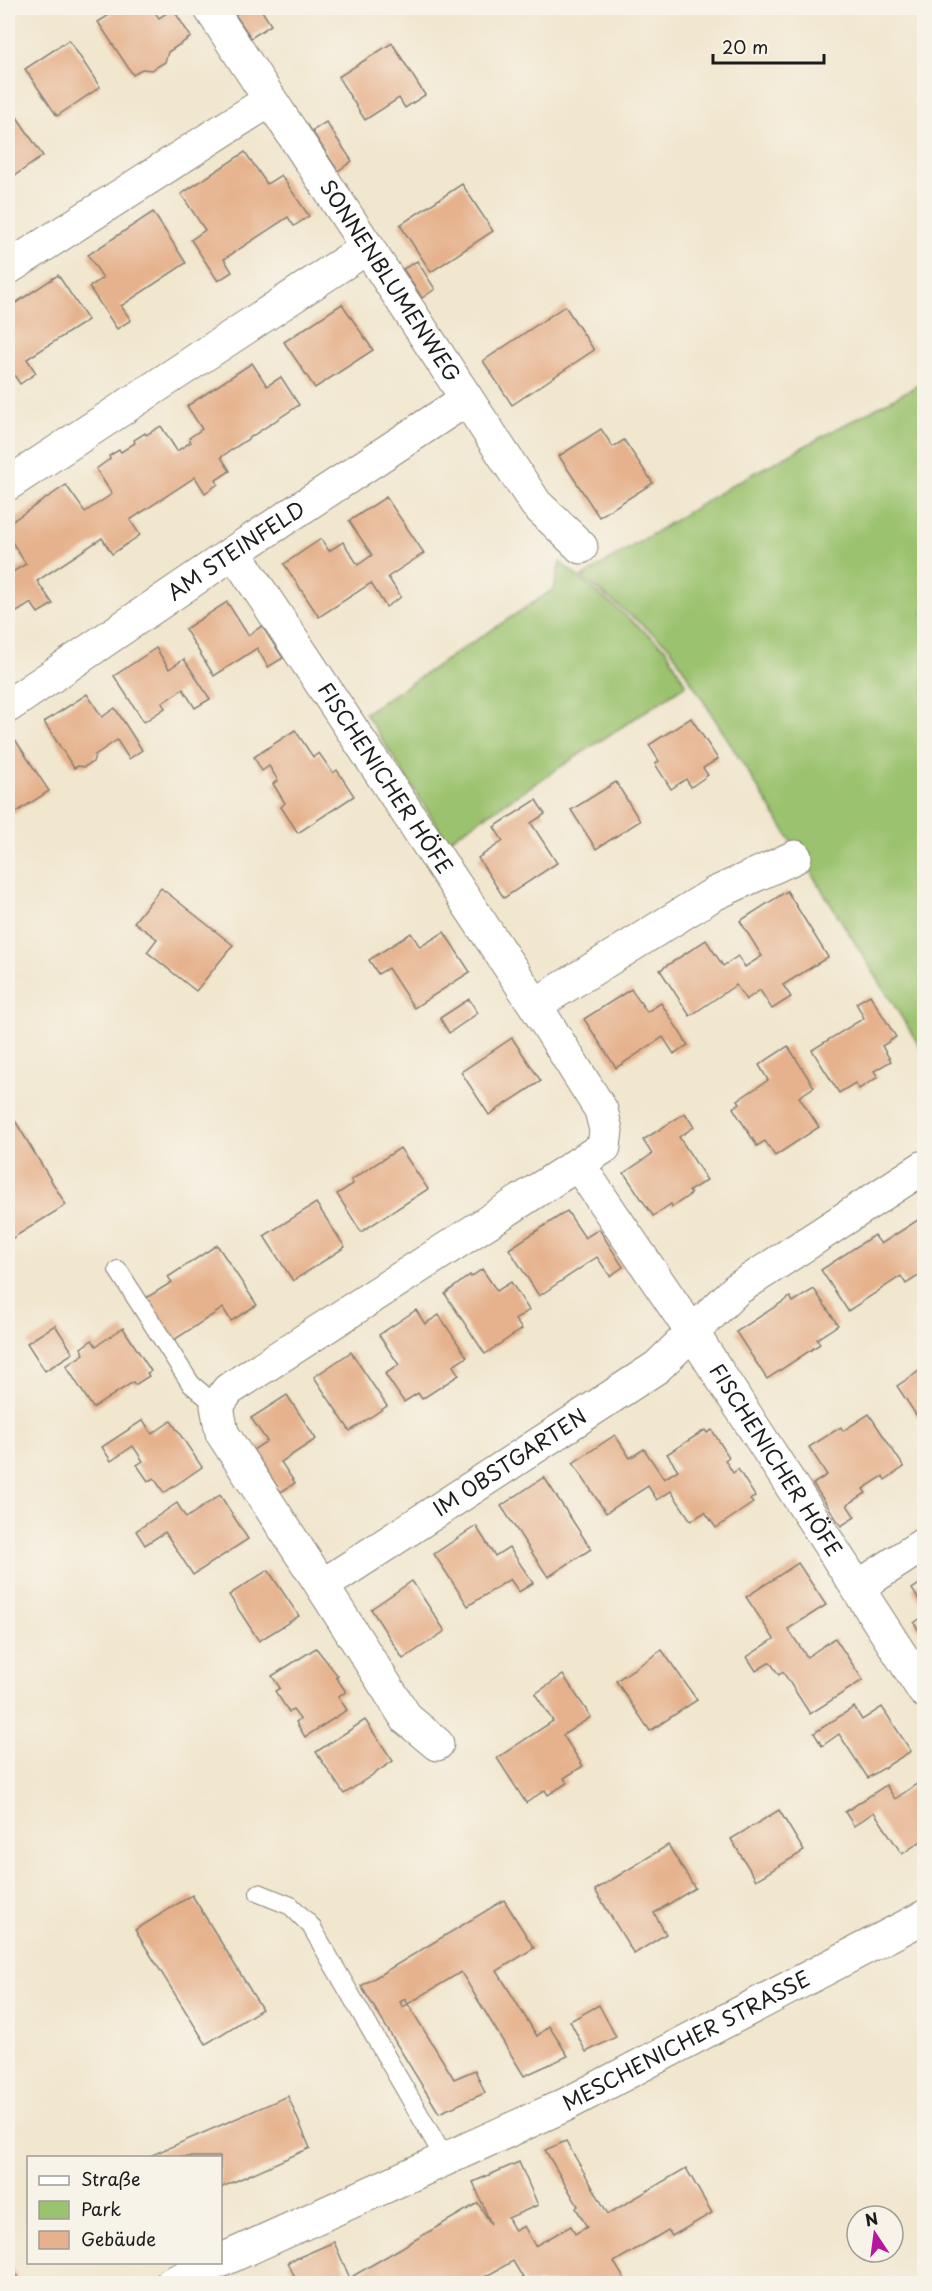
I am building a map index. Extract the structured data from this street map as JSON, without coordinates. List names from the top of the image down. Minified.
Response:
{"streets":{"street":["SONNENBLUMENWEG","AM STEINFELD","FISCHENICHER HÖFE","IM OBSTGARTEN","MESCHENICHER STRASSE"]},"crossings":[["SONNENBLUMENWEG","AM STEINFELD"],["AM STEINFELD","FISCHENICHER HÖFE"],["FISCHENICHER HÖFE","IM OBSTGARTEN"]],"legend":["Straße","Park","Gebäude"],"scale_bar":"20 m","north":"top"}
